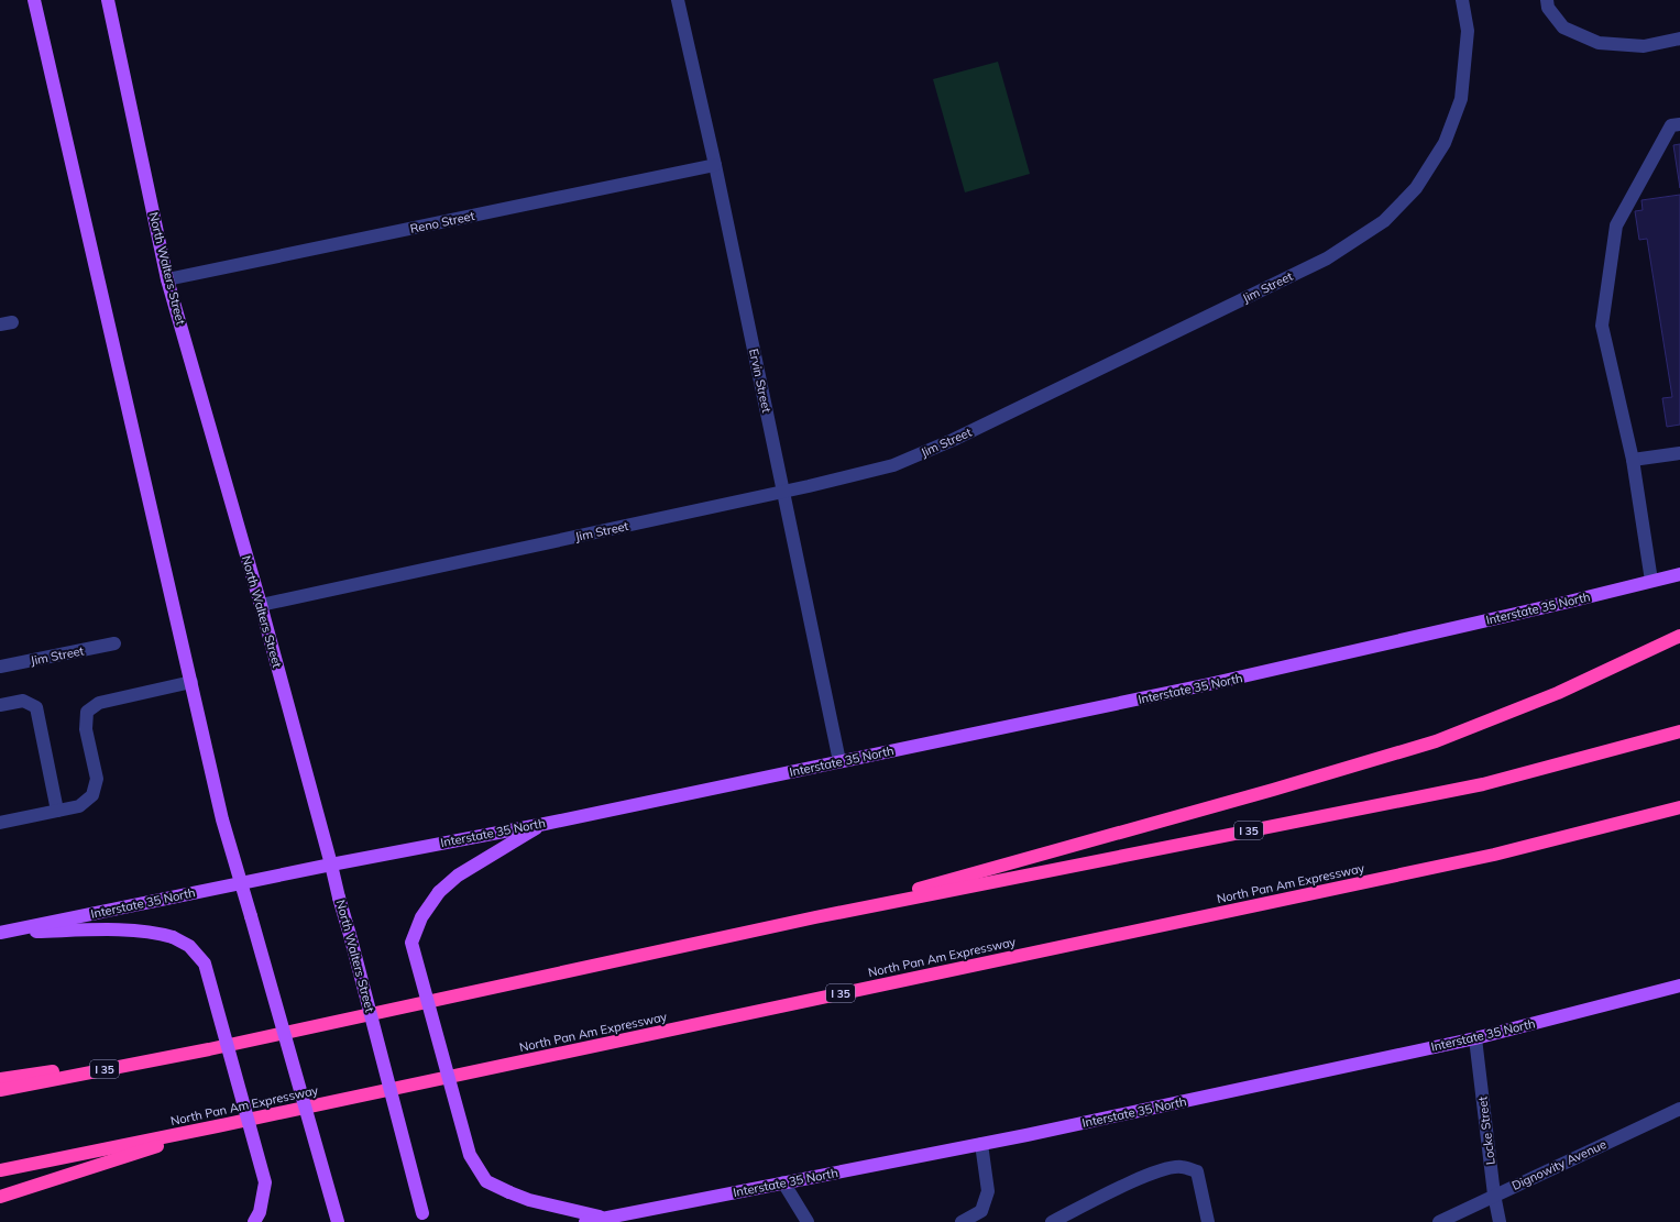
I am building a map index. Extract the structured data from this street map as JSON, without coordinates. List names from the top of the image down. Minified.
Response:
{"streets":{"highway":["I 35","North Pan Am Expressway"],"main road":["North Walters Street","Interstate 35 North"],"street":["Reno Street","Jim Street","Ervin Street","Locke Street","Dignowity Avenue"]},"crossings":[["Reno Street","North Walters Street"],["Reno Street","Ervin Street"],["North Walters Street","Jim Street"],["North Walters Street","Interstate 35 North"],["Jim Street","Ervin Street"],["Ervin Street","Interstate 35 North"],["Interstate 35 North","Locke Street"],["Locke Street","Dignowity Avenue"]]}
